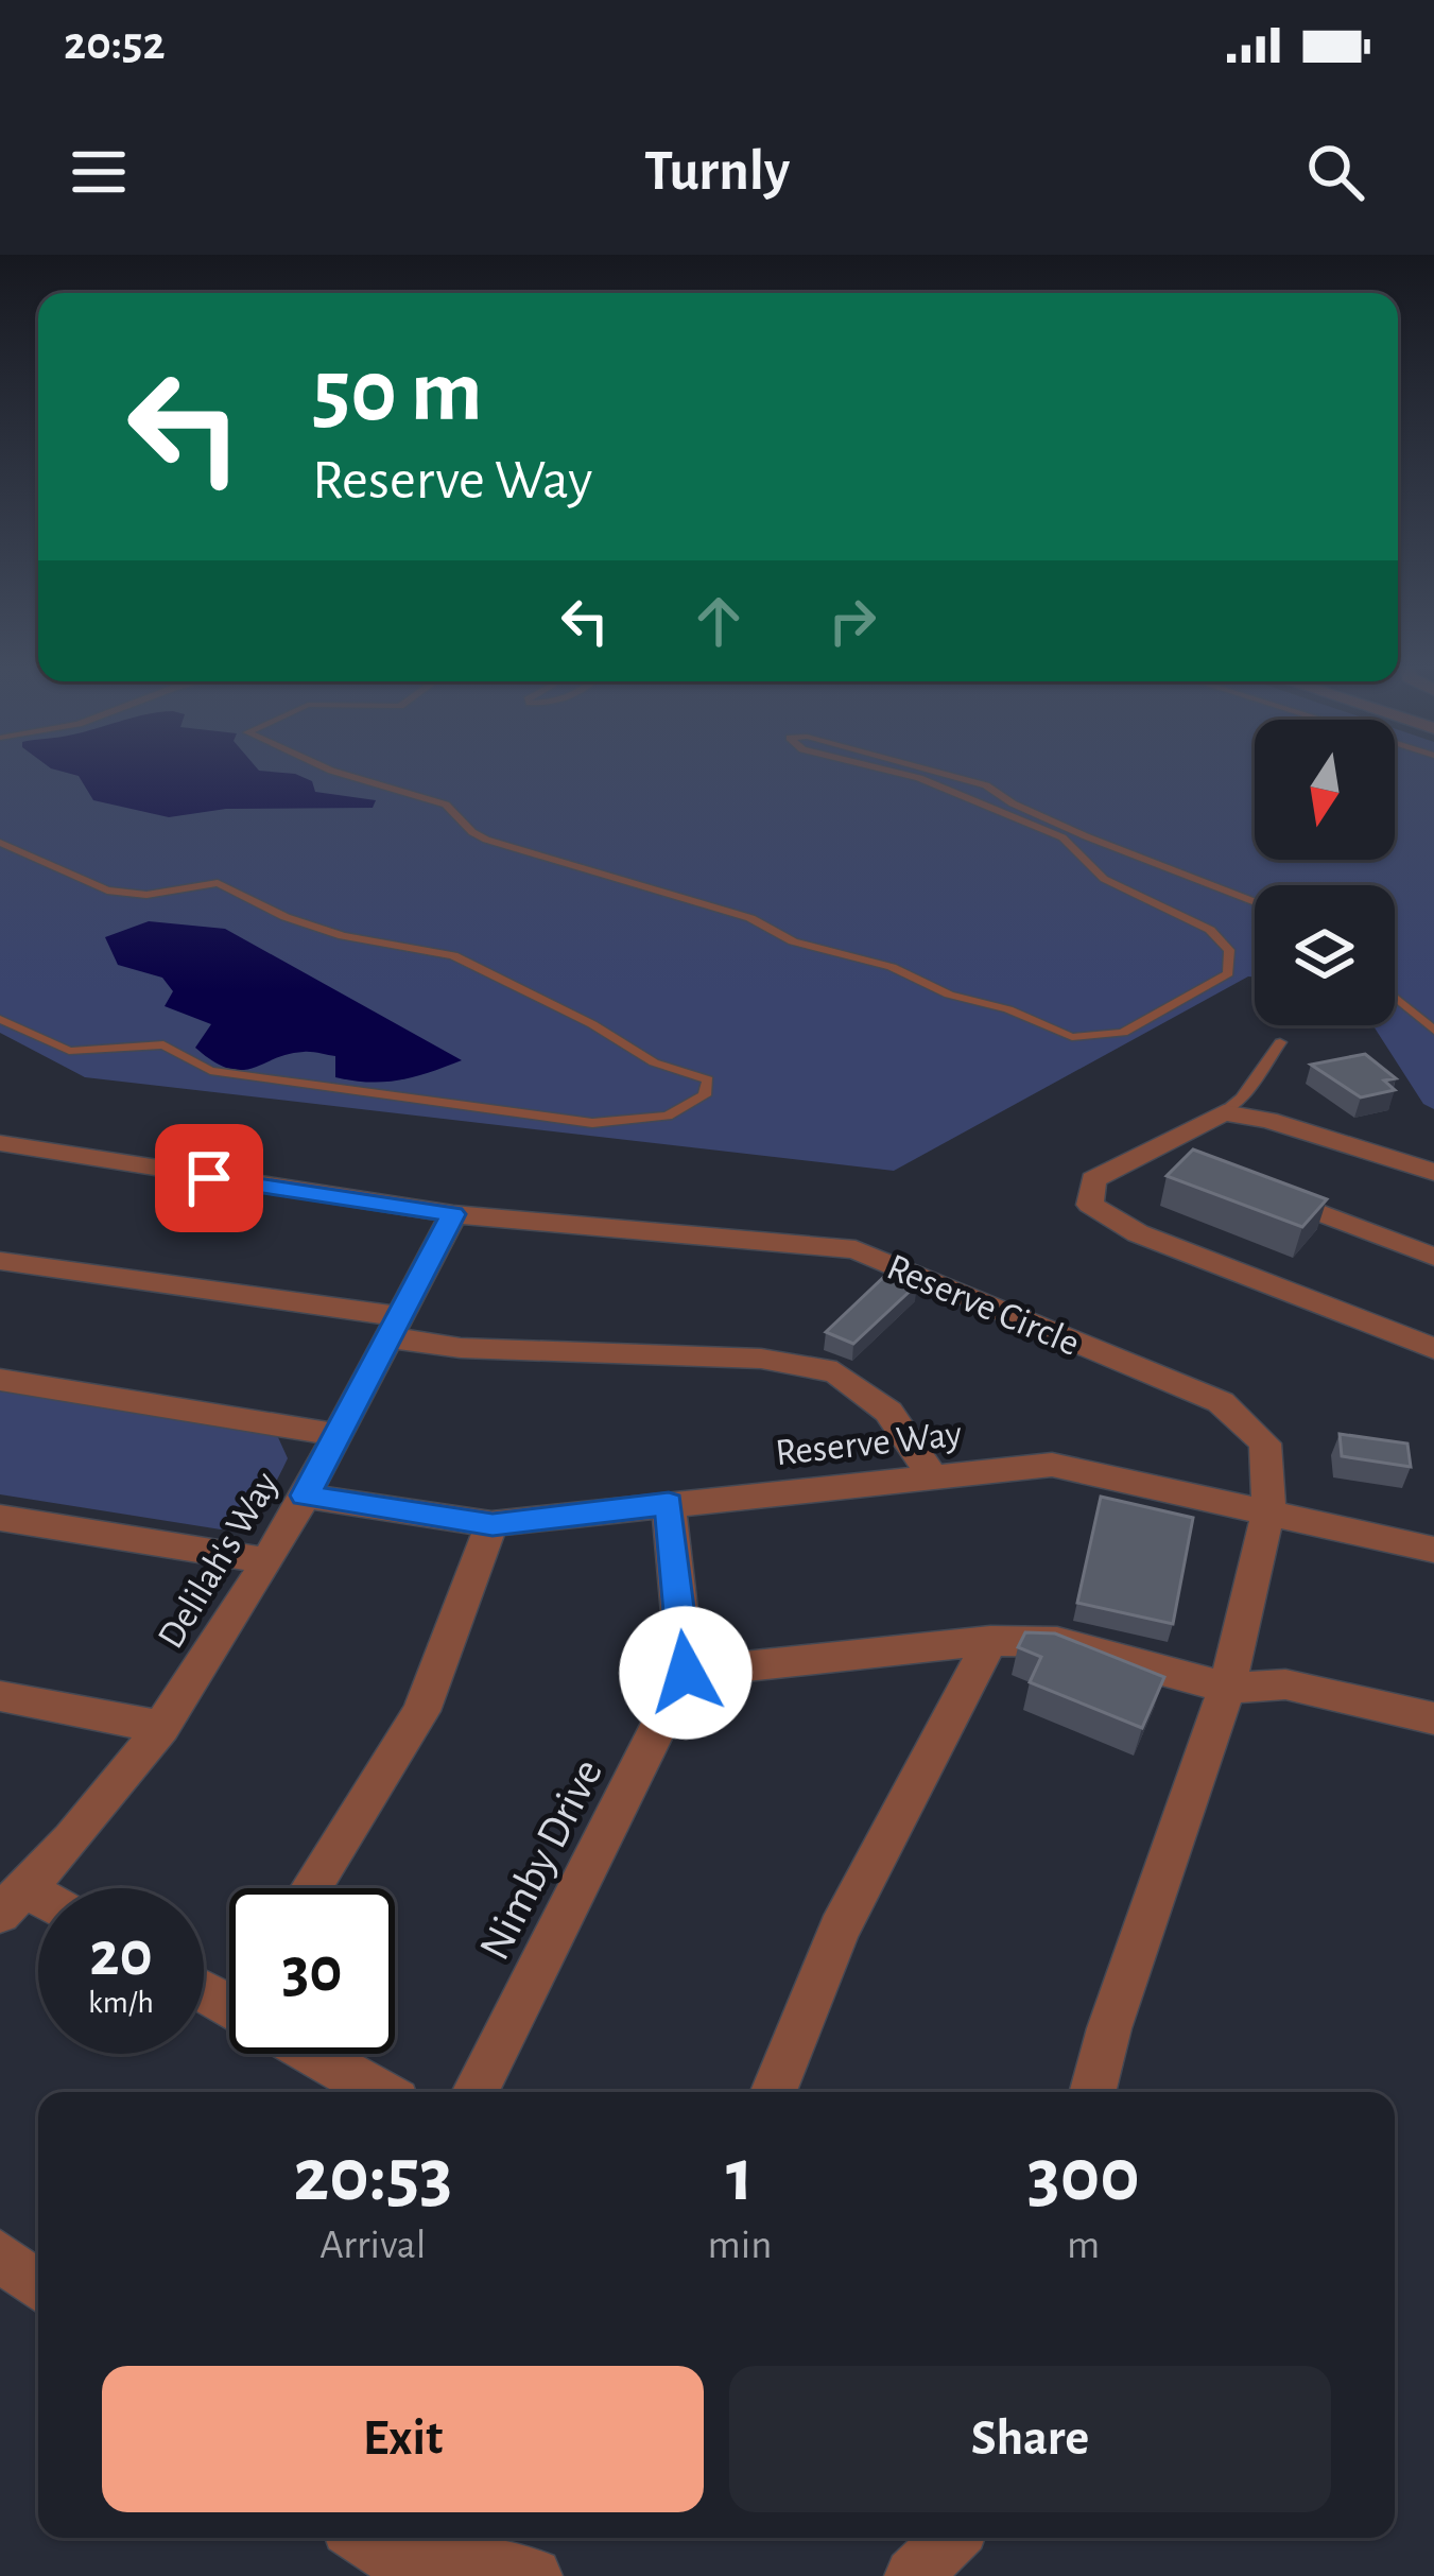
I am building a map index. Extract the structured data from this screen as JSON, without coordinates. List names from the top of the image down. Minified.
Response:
{"streets":{"street":["Reserve Circle","Reserve Way","Delilah's Way","Nimby Drive"]},"crossings":[["Reserve Circle","Reserve Way"],["Reserve Circle","Delilah's Way"],["Reserve Way","Delilah's Way"]],"north":"bottom","page":{"status":"20:52","header":"Turnly","turn":["50 m","Reserve Way"],"speed":"20 km/h","limit":"30","eta":["20:53","Arrival","1","min","300","m"],"buttons":["Exit","Share"]}}
